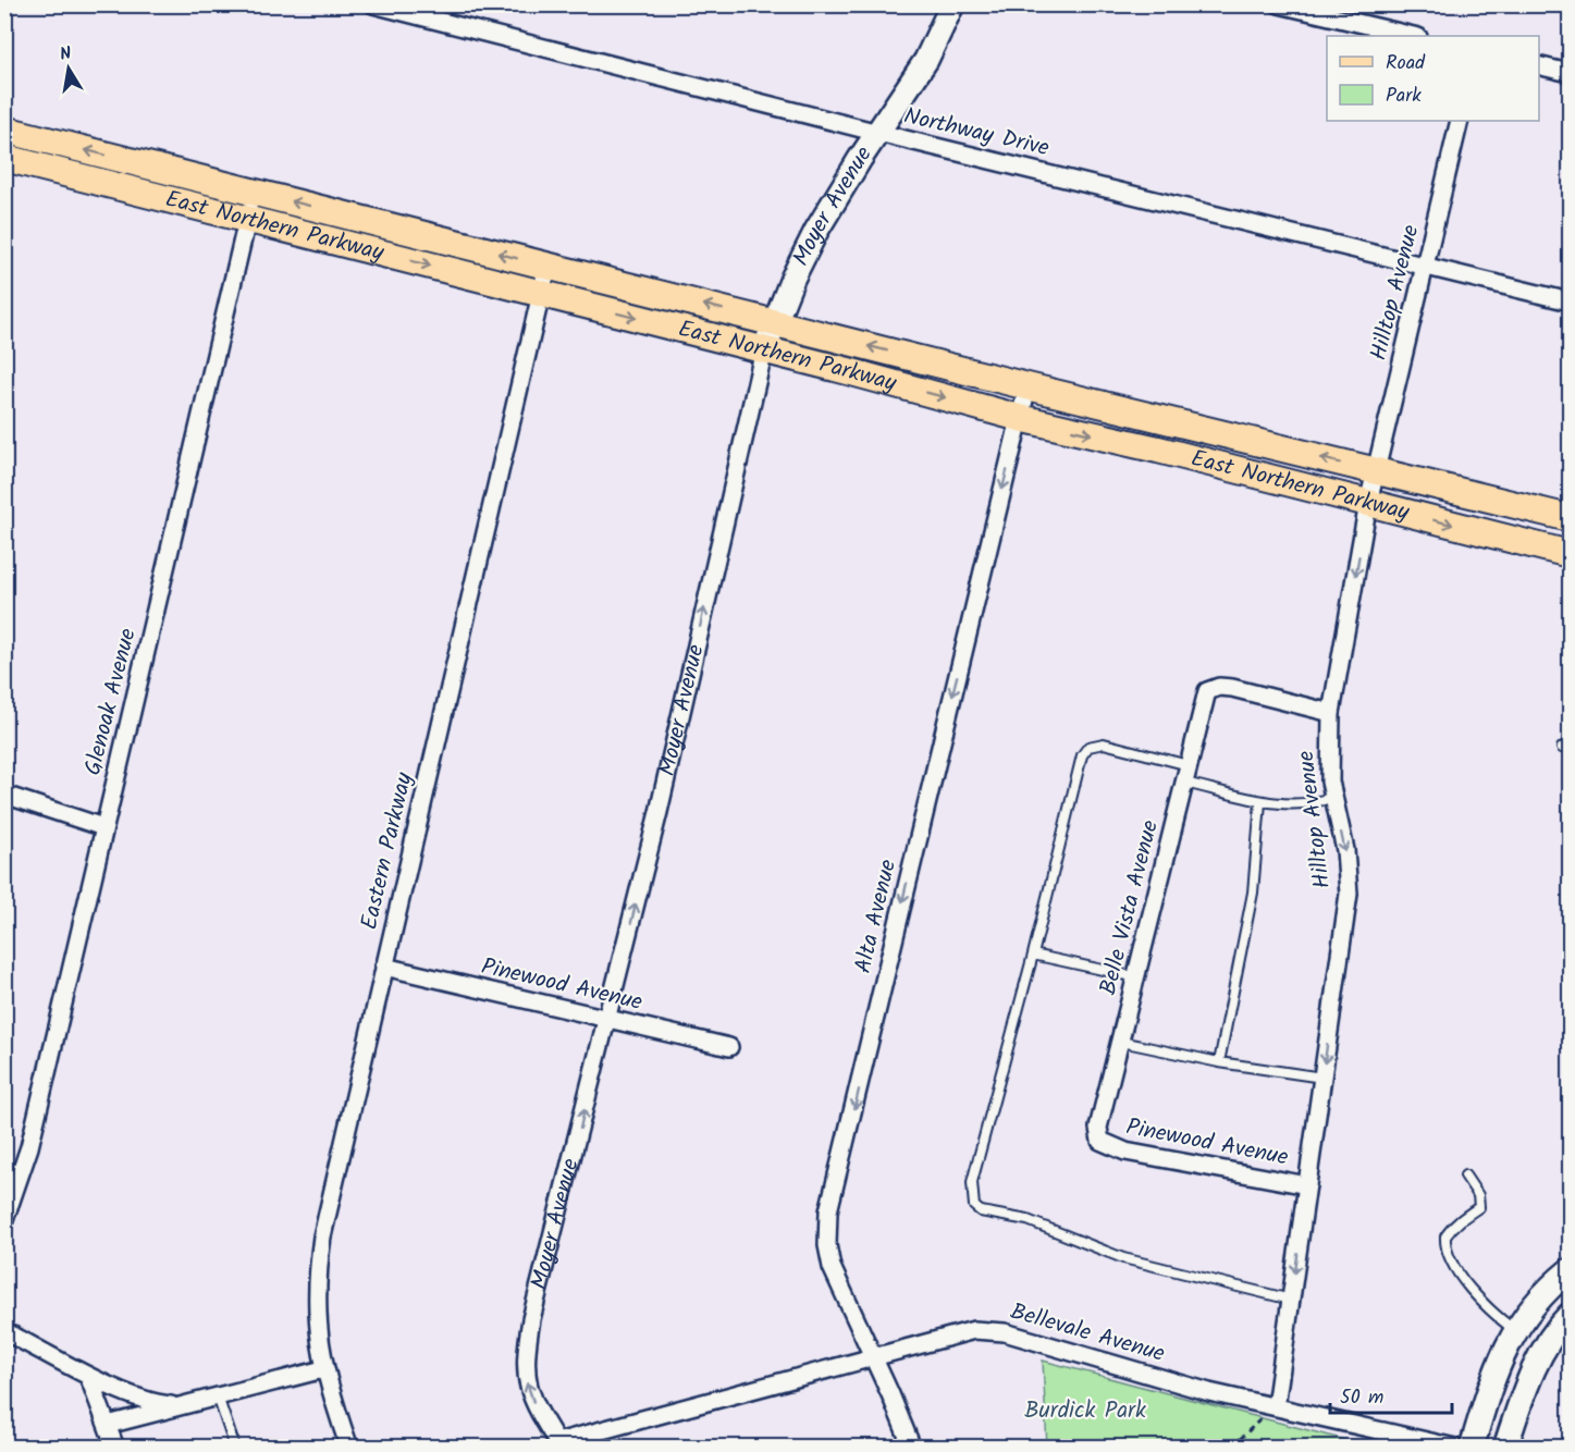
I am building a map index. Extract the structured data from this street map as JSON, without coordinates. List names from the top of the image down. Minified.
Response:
{"streets":{"main road":["East Northern Parkway"],"street":["Northway Drive","Moyer Avenue","Hilltop Avenue","Glenoak Avenue","Eastern Parkway","Belle Vista Avenue","Alta Avenue","Pinewood Avenue","Bellevale Avenue"]},"crossings":[["Northway Drive","Moyer Avenue"],["Northway Drive","Hilltop Avenue"],["Moyer Avenue","East Northern Parkway"],["Moyer Avenue","Pinewood Avenue"],["Moyer Avenue","Bellevale Avenue"],["East Northern Parkway","Hilltop Avenue"],["East Northern Parkway","Glenoak Avenue"],["East Northern Parkway","Eastern Parkway"],["East Northern Parkway","Alta Avenue"],["Hilltop Avenue","Belle Vista Avenue"],["Hilltop Avenue","Pinewood Avenue"],["Hilltop Avenue","Bellevale Avenue"],["Eastern Parkway","Pinewood Avenue"],["Belle Vista Avenue","Pinewood Avenue"],["Alta Avenue","Bellevale Avenue"]],"one_way":["Moyer Avenue","Hilltop Avenue","Alta Avenue"],"parks":["Burdick Park"],"legend":["Road","Park"],"scale_bar":"50 m","north":"top"}
